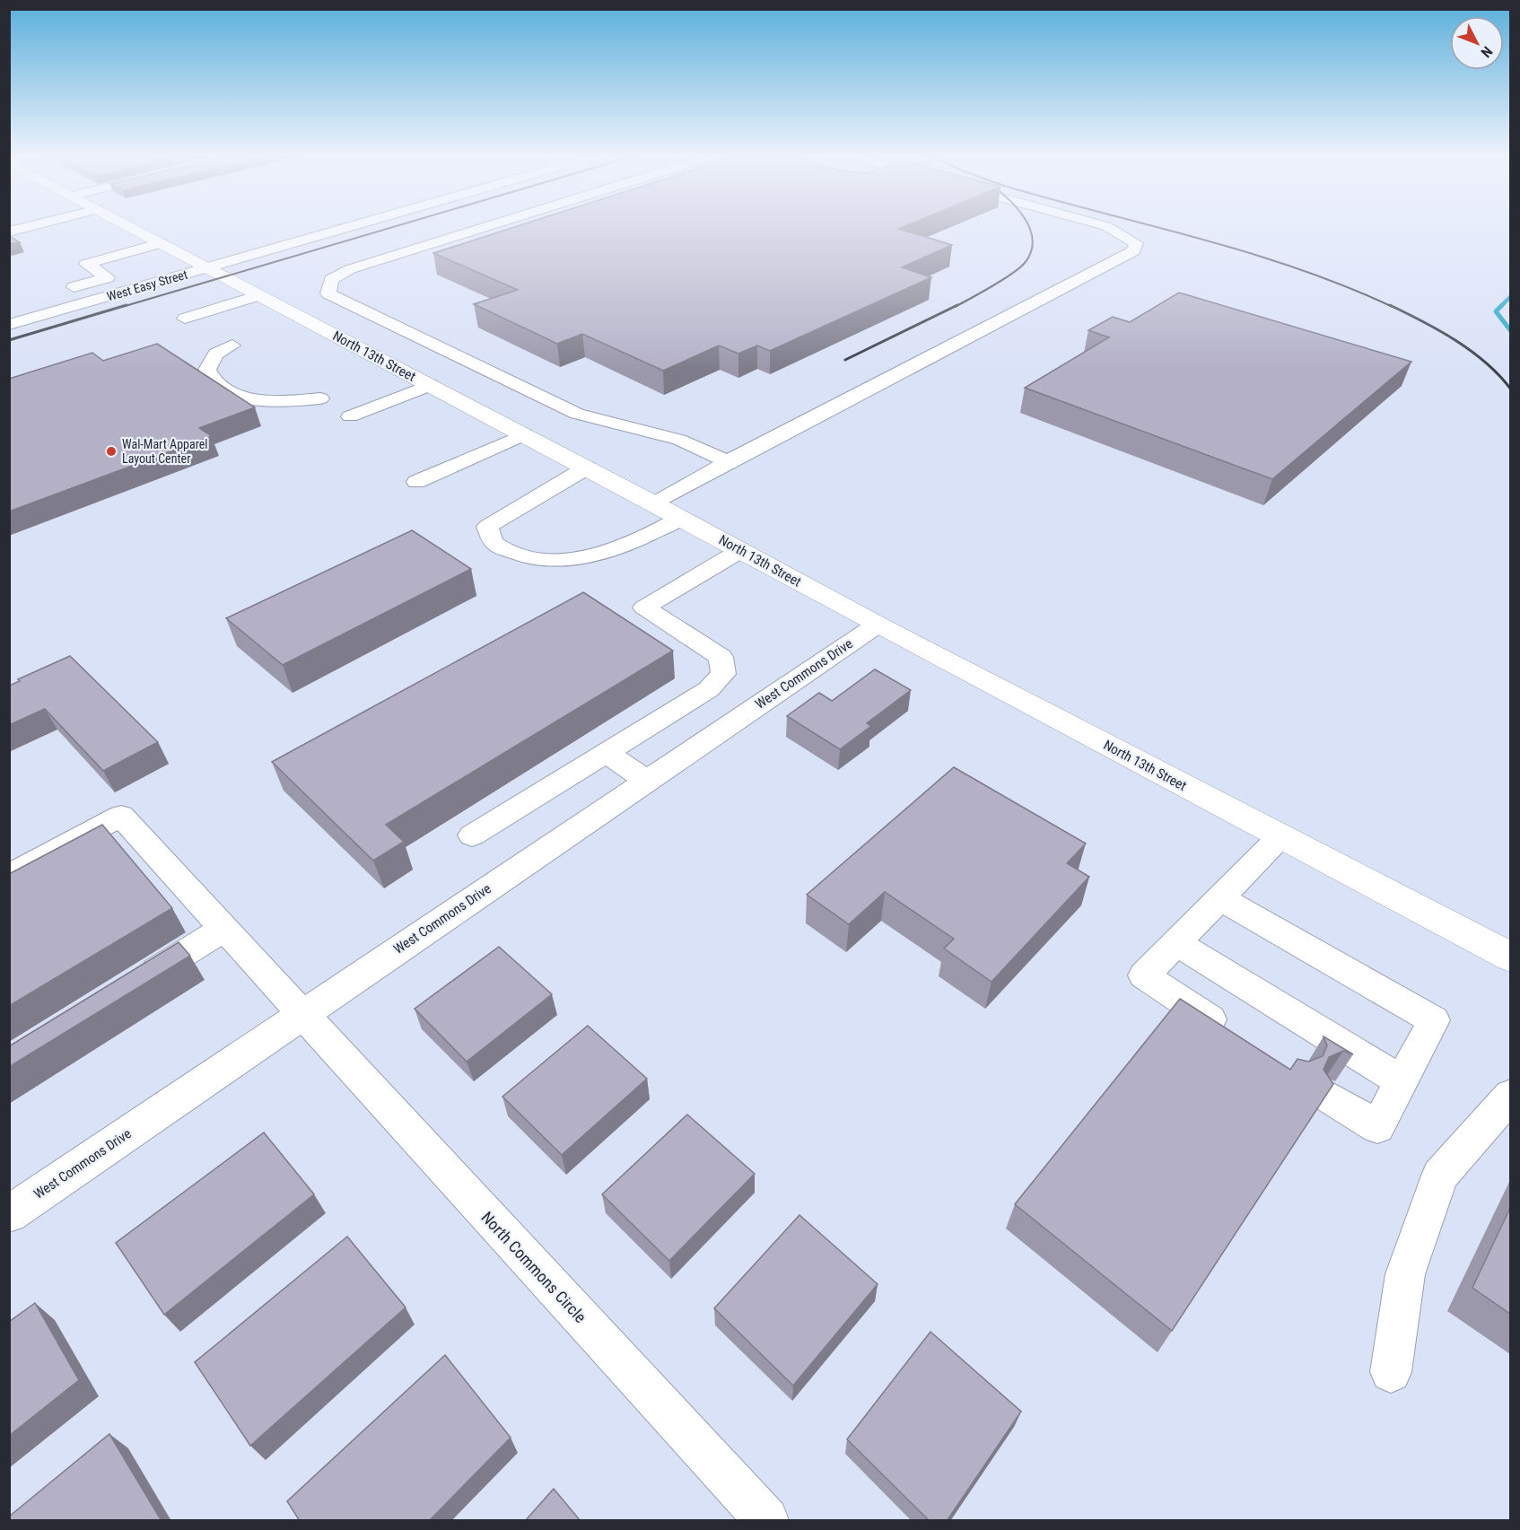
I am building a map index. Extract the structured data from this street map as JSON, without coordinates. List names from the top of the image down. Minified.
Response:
{"streets":{"main road":["North 13th Street"],"street":["West Easy Street","West Commons Drive","North Commons Circle"]},"crossings":[["West Easy Street","North 13th Street"],["North 13th Street","West Commons Drive"],["West Commons Drive","North Commons Circle"]],"places":["Wal-Mart Apparel Layout Center"],"north":"bottom right"}
